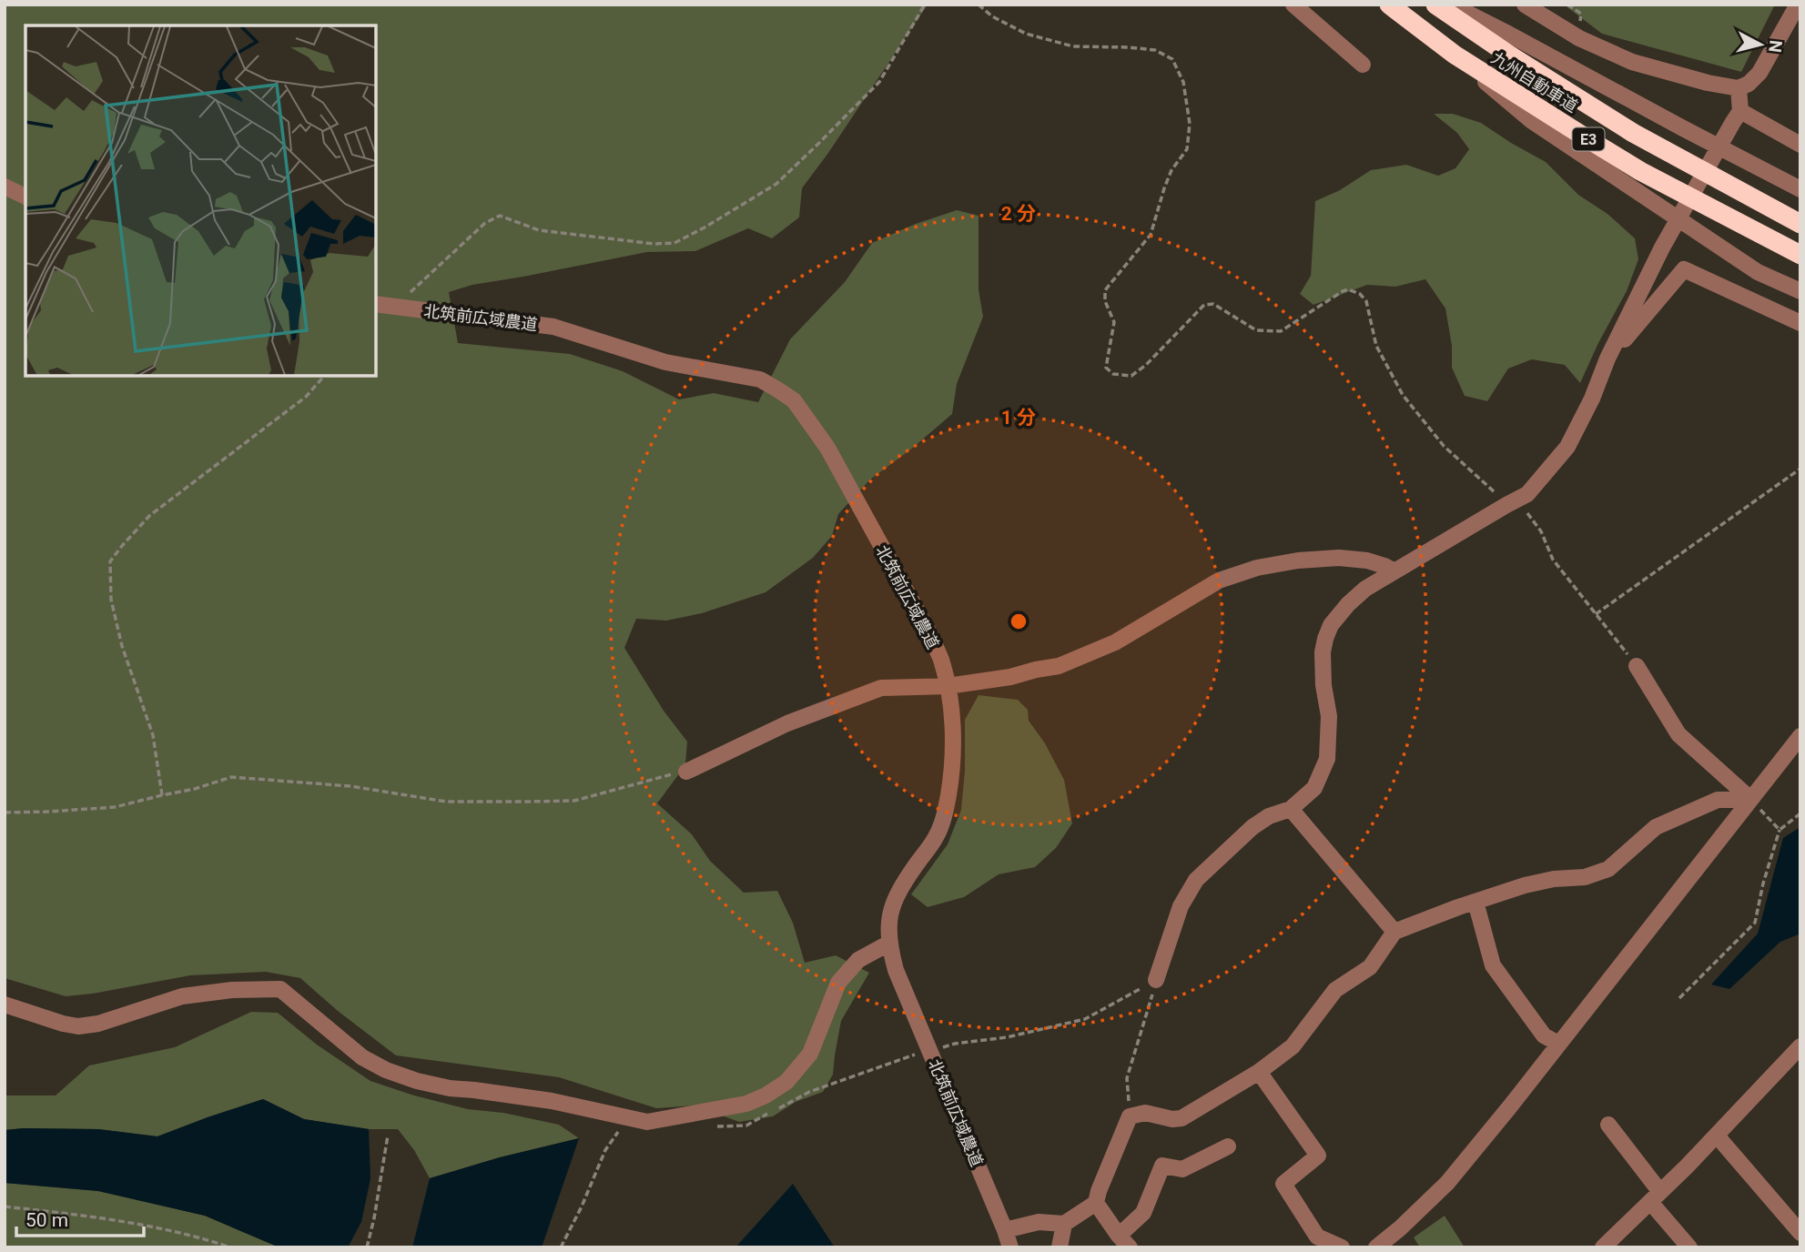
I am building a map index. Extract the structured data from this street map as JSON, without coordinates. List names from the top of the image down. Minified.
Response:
{"streets":{"highway":["九州自動車道","E3"],"street":["北筑前広域農道"]},"scale_bar":"50 m","north":"right","rings":["2 分","1 分"]}
